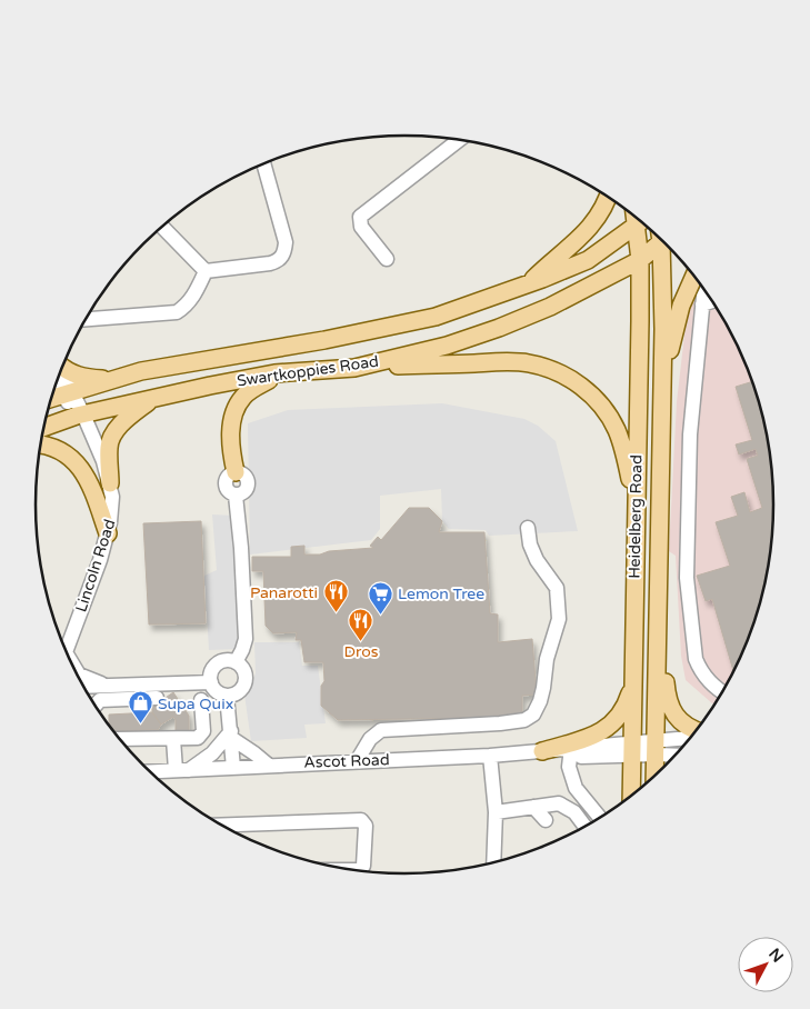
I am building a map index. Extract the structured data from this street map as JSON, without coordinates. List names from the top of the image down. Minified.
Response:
{"streets":{"main road":["Swartkoppies Road","Heidelberg Road"],"street":["Lincoln Road","Ascot Road"]},"crossings":[["Swartkoppies Road","Heidelberg Road"],["Swartkoppies Road","Lincoln Road"],["Heidelberg Road","Ascot Road"]],"places":{"restaurant":["Panarotti","Dros"],"supermarket":["Lemon Tree"],"shop":["Supa Quix"]},"north":"top right"}
